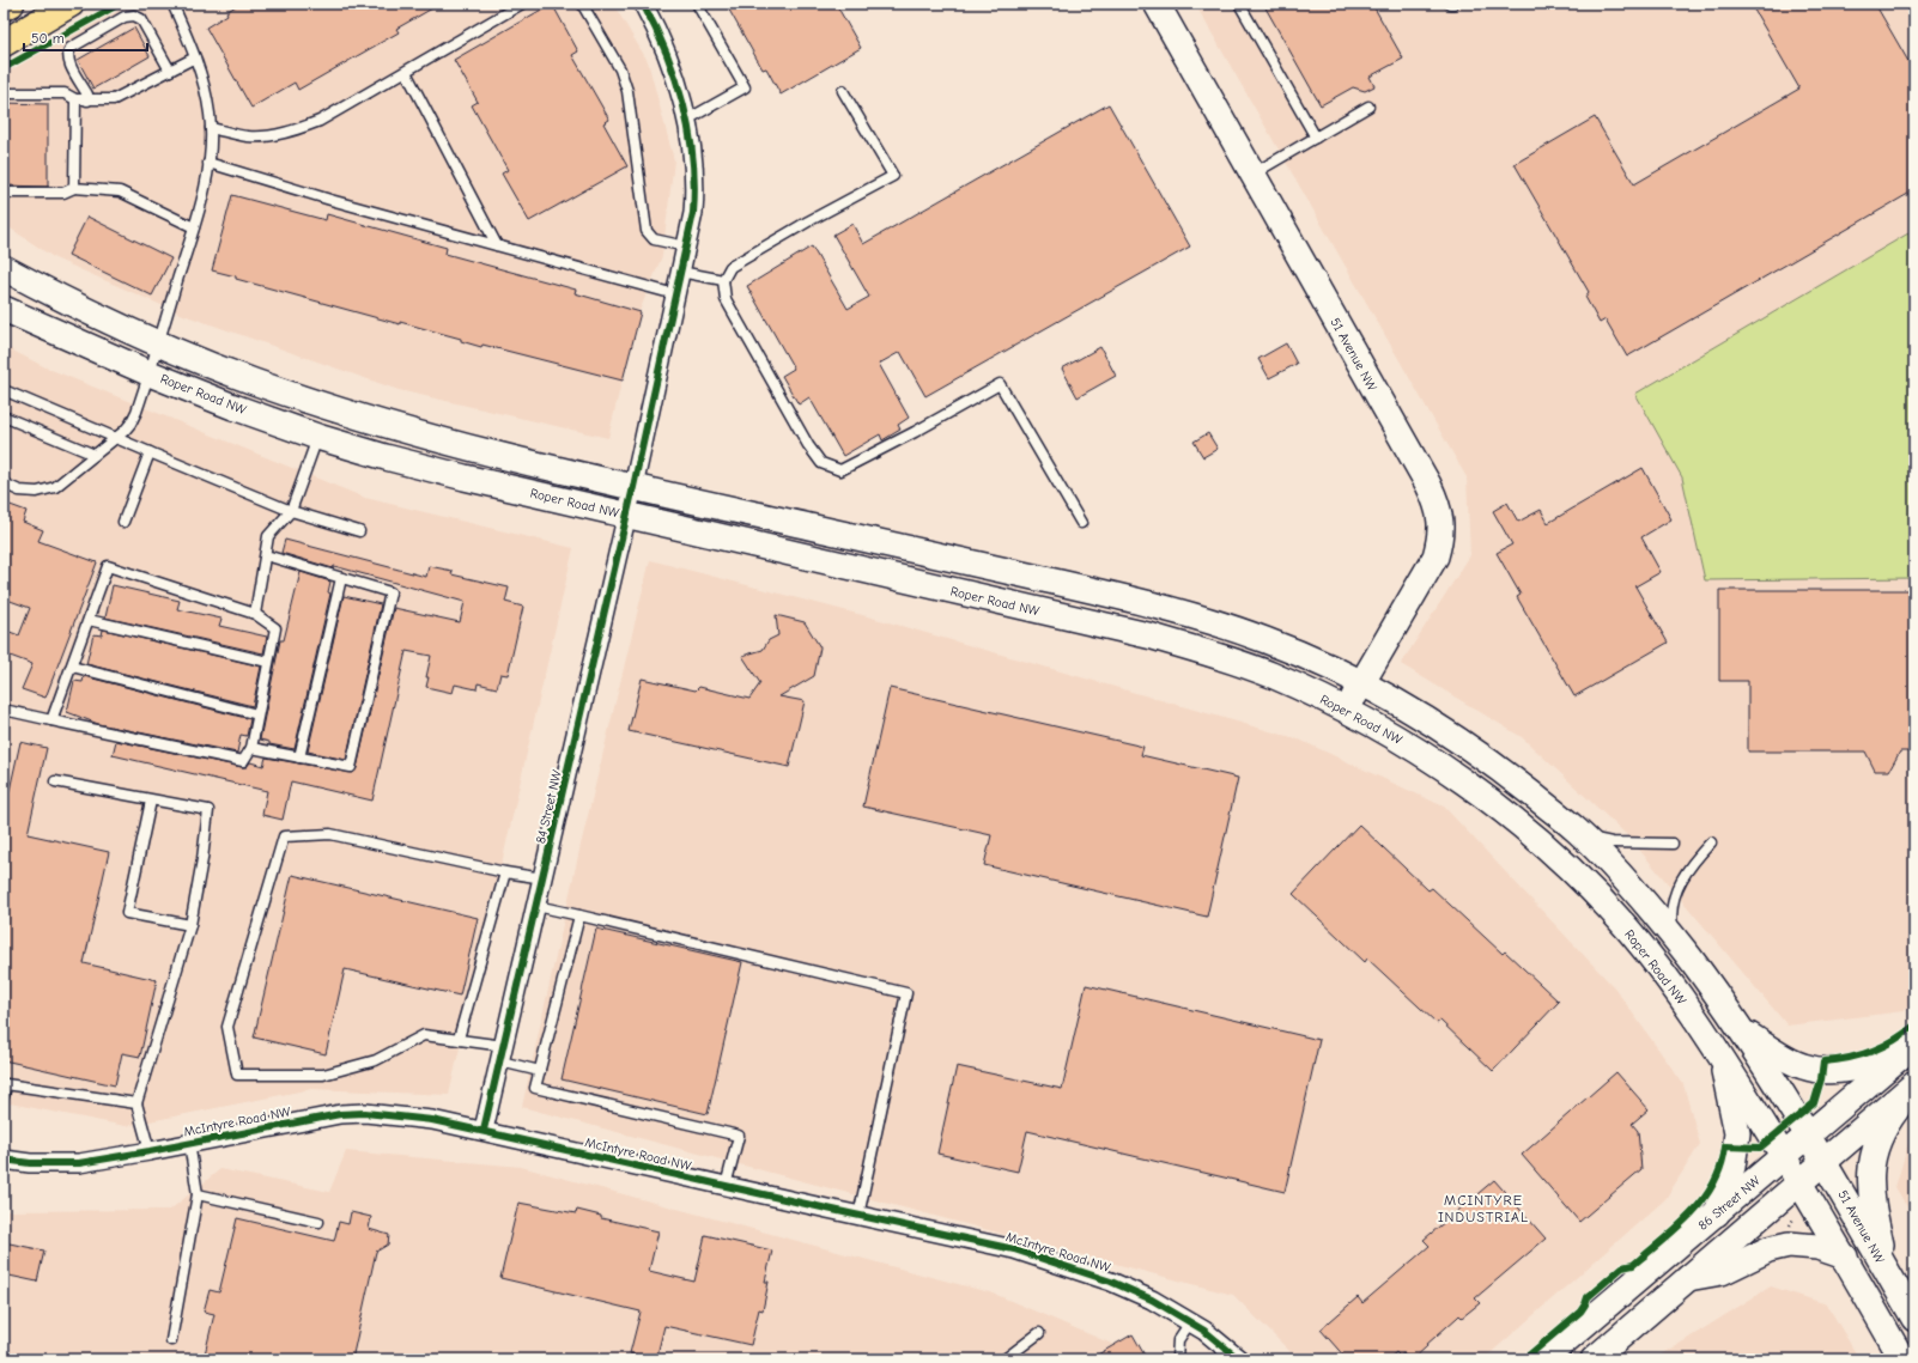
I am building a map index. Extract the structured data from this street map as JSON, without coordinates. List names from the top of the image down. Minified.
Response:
{"streets":{"main road":["51 Avenue NW","Roper Road NW","86 Street NW"],"street":["84 Street NW","McIntyre Road NW"]},"crossings":[["51 Avenue NW","Roper Road NW"],["51 Avenue NW","86 Street NW"],["Roper Road NW","84 Street NW"],["Roper Road NW","86 Street NW"],["84 Street NW","McIntyre Road NW"]],"districts":["MCINTYRE INDUSTRIAL"],"scale_bar":"50 m"}
